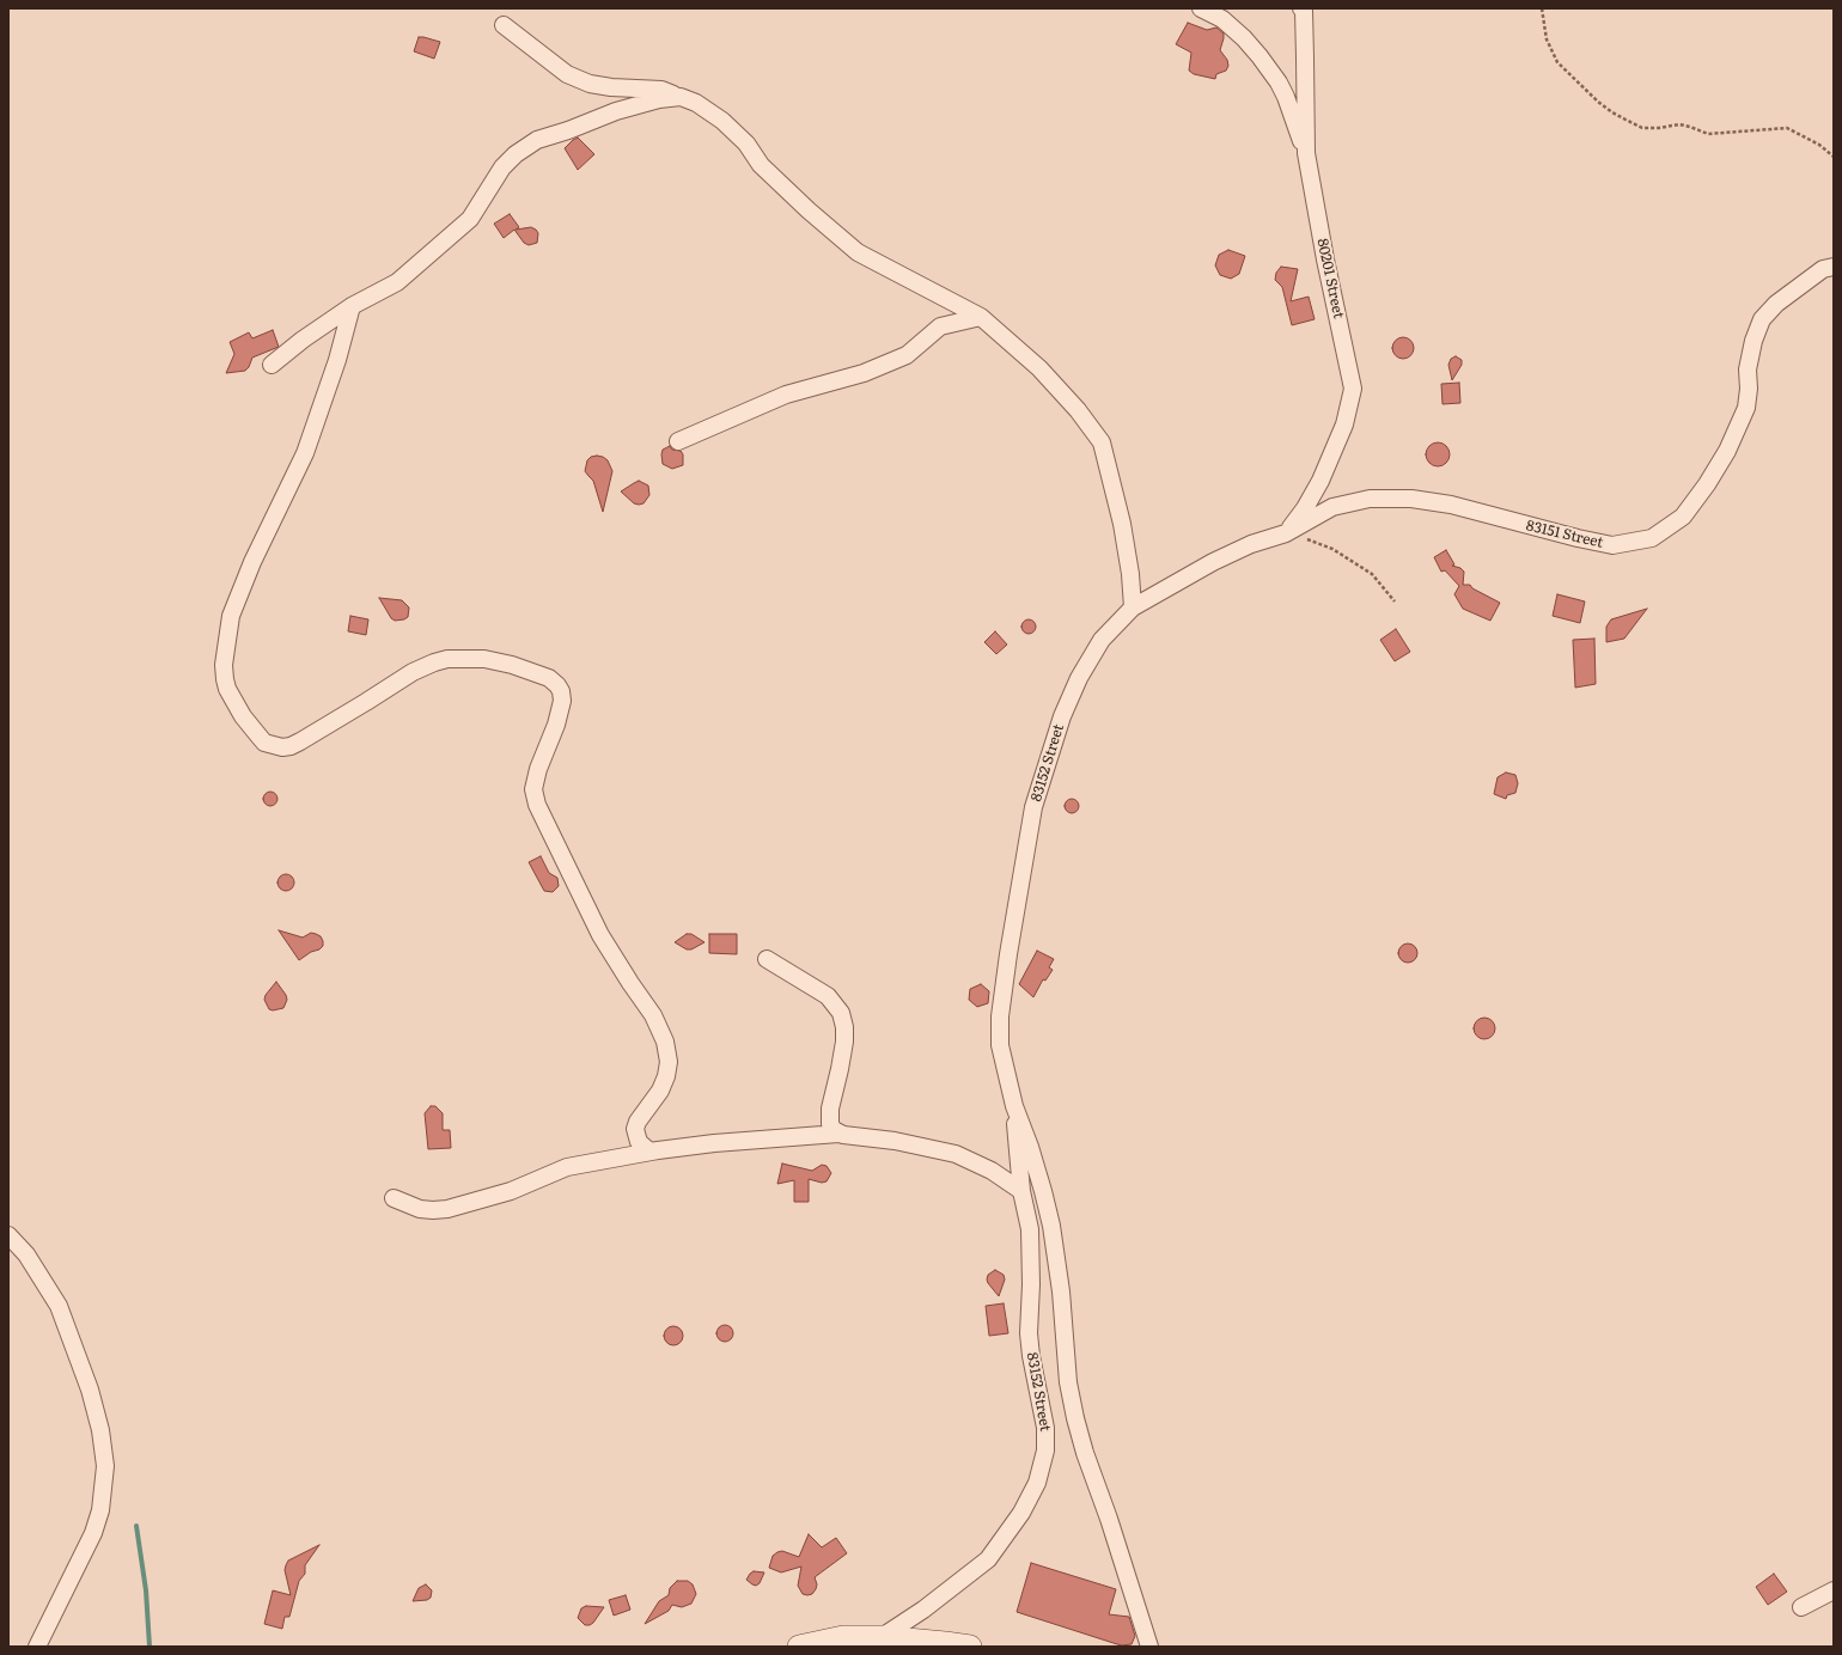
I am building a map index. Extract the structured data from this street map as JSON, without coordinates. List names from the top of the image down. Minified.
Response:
{"streets":{"street":["80201 Street","83151 Street","83152 Street"]},"crossings":[["80201 Street","83151 Street"],["80201 Street","83152 Street"],["83151 Street","83152 Street"]]}
